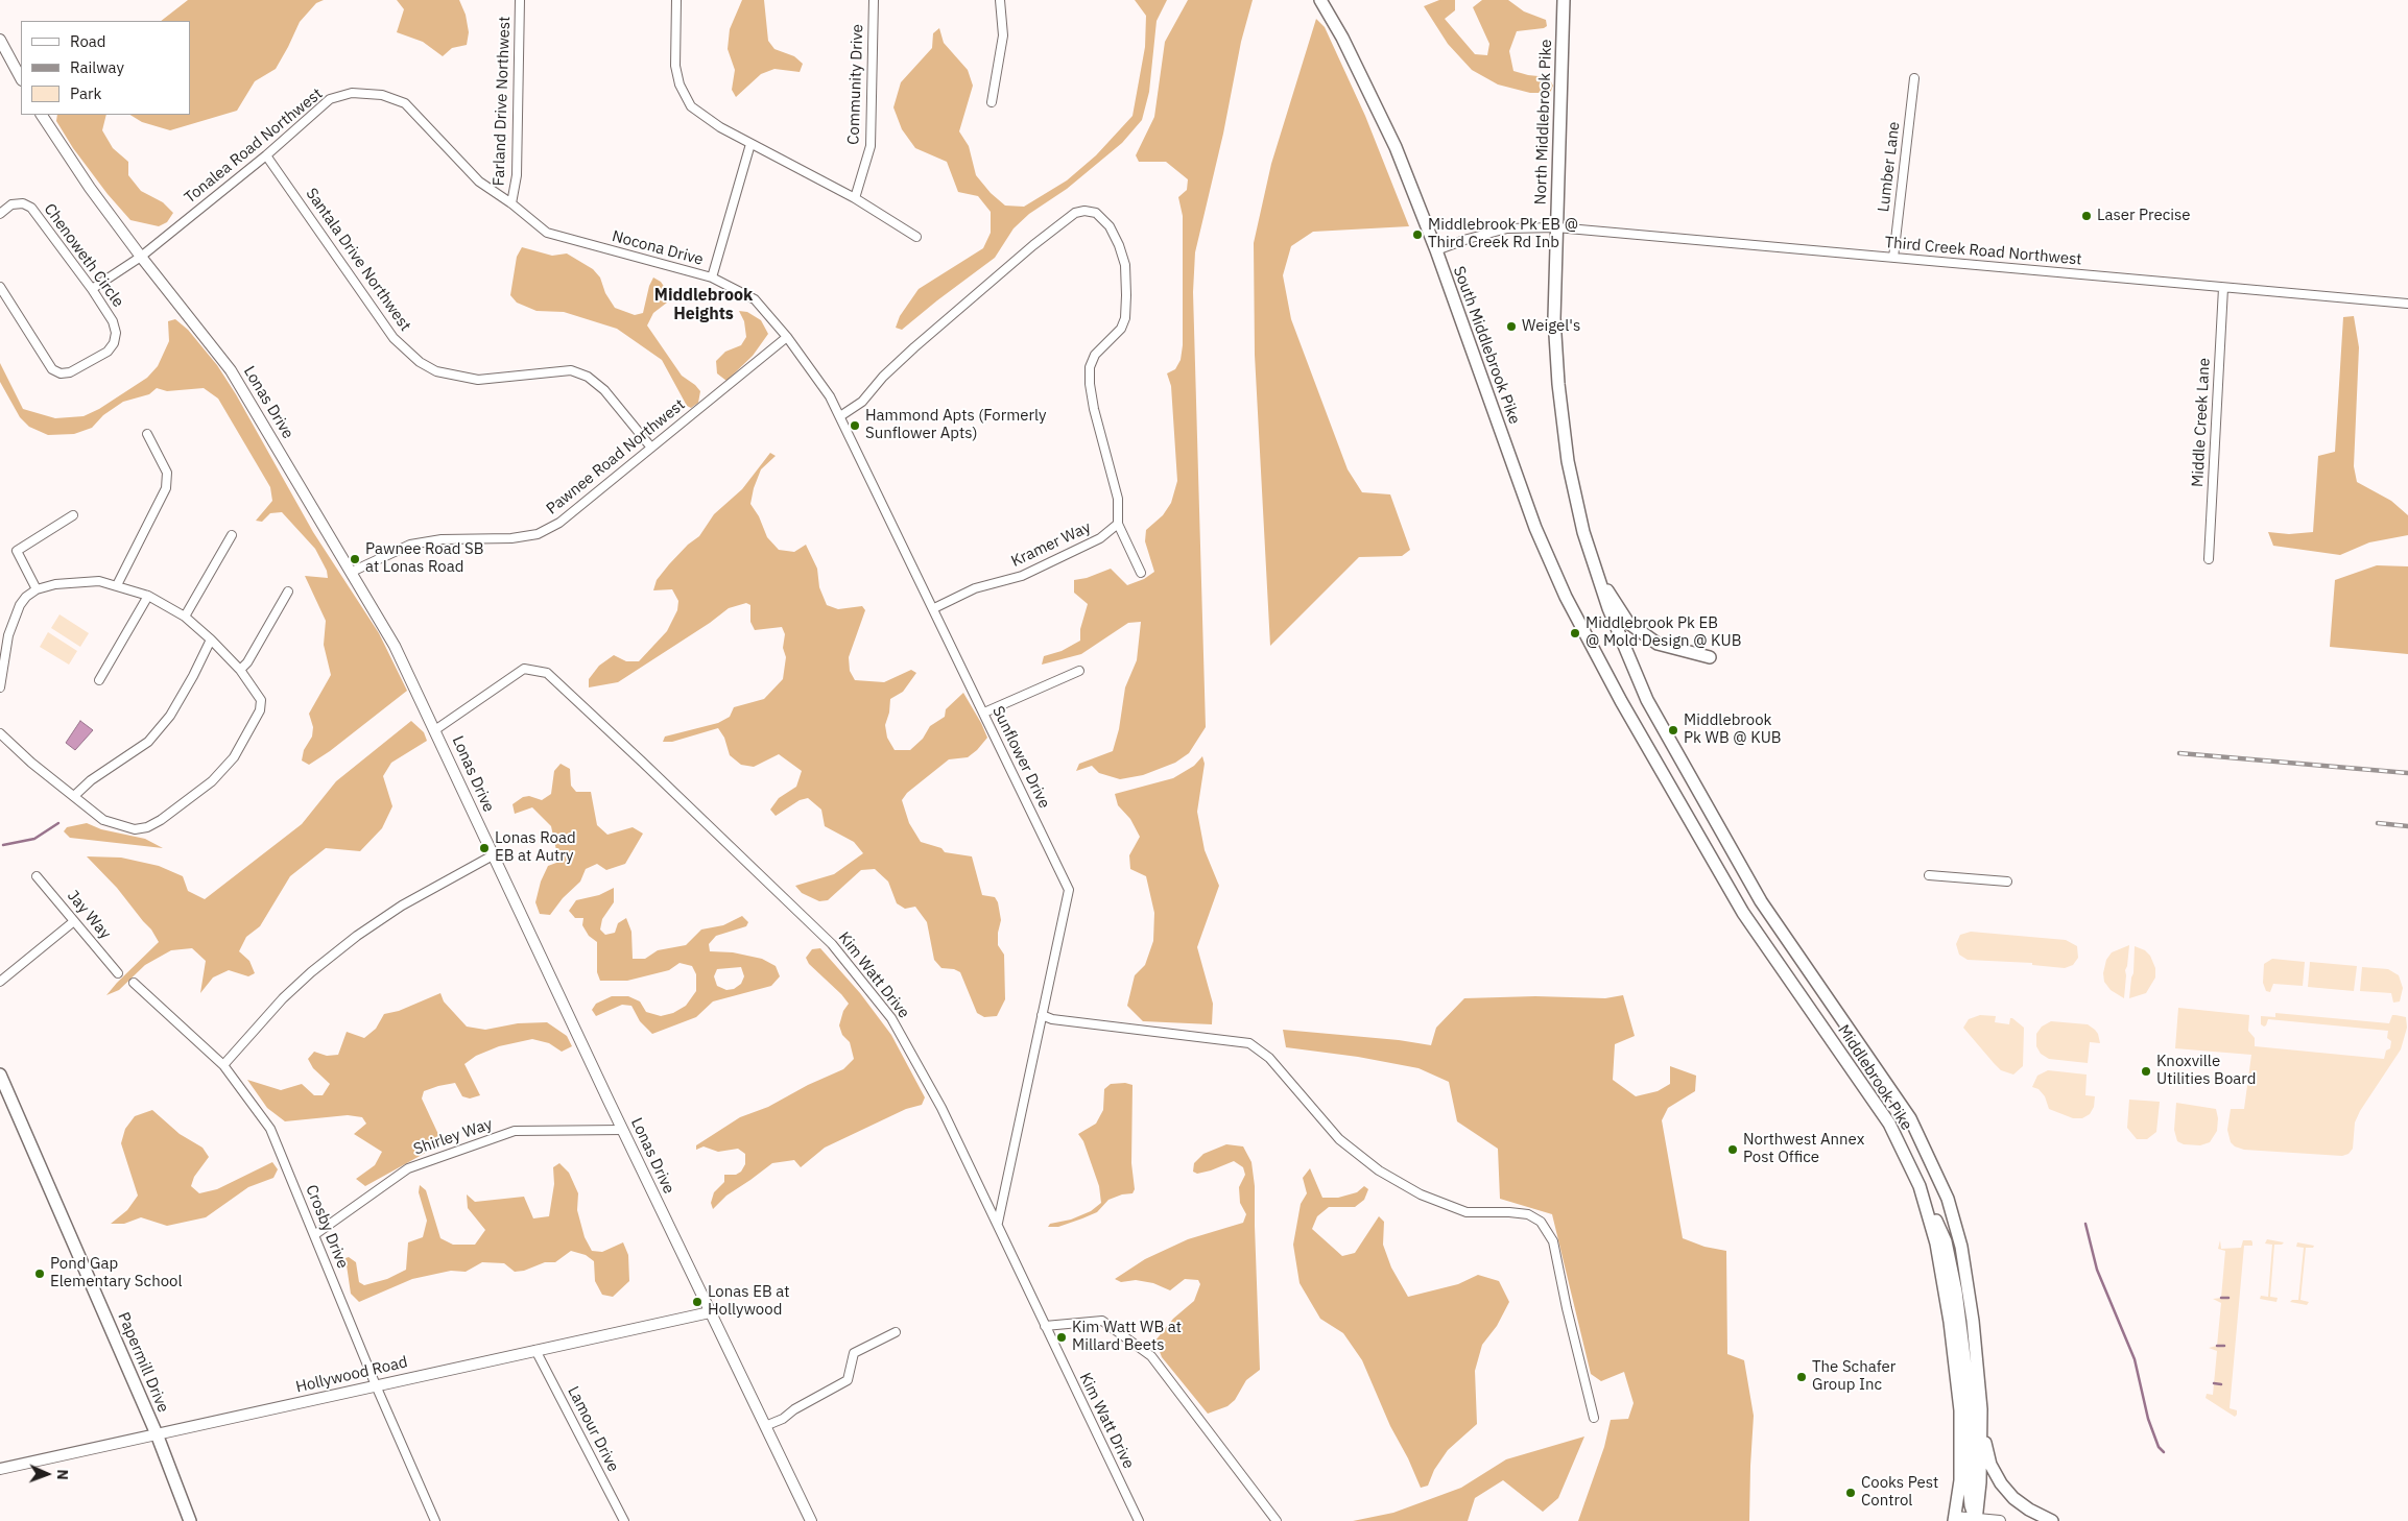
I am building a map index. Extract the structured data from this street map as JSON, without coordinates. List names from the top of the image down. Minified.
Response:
{"streets":{"main road":["North Middlebrook Pike","South Middlebrook Pike","Middlebrook Pike","Papermill Drive"],"street":["Community Drive","Farland Drive Northwest","Tonalea Road Northwest","Lumber Lane","Nocona Drive","Third Creek Road Northwest","Chenoweth Circle","Santala Drive Northwest","Lonas Drive","Middle Creek Lane","Pawnee Road Northwest","Kramer Way","Sunflower Drive","Jay Way","Kim Watt Drive","Shirley Way","Crosby Drive","Hollywood Road","Lamour Drive"]},"crossings":[["Farland Drive Northwest","Tonalea Road Northwest"],["Farland Drive Northwest","Nocona Drive"],["North Middlebrook Pike","Third Creek Road Northwest"],["North Middlebrook Pike","Middlebrook Pike"],["Tonalea Road Northwest","Nocona Drive"],["Tonalea Road Northwest","Chenoweth Circle"],["Tonalea Road Northwest","Santala Drive Northwest"],["Tonalea Road Northwest","Lonas Drive"],["Lumber Lane","Third Creek Road Northwest"],["Nocona Drive","Pawnee Road Northwest"],["Nocona Drive","Sunflower Drive"],["Third Creek Road Northwest","South Middlebrook Pike"],["Third Creek Road Northwest","Middle Creek Lane"],["Santala Drive Northwest","Pawnee Road Northwest"],["South Middlebrook Pike","Middlebrook Pike"],["Lonas Drive","Pawnee Road Northwest"],["Lonas Drive","Kim Watt Drive"],["Lonas Drive","Shirley Way"],["Lonas Drive","Hollywood Road"],["Pawnee Road Northwest","Sunflower Drive"],["Kramer Way","Sunflower Drive"],["Sunflower Drive","Kim Watt Drive"],["Shirley Way","Crosby Drive"],["Crosby Drive","Hollywood Road"],["Papermill Drive","Hollywood Road"],["Hollywood Road","Lamour Drive"]],"districts":["Middlebrook Heights"],"places":["Laser Precise","Middlebrook Pk EB @ Third Creek Rd Inb","Weigel's","Hammond Apts (Formerly Sunflower Apts)","Pawnee Road SB at Lonas Road","Middlebrook Pk EB @ Mold Design @ KUB","Middlebrook Pk WB @ KUB","Lonas Road EB at Autry","Knoxville Utilities Board","Northwest Annex Post Office","Pond Gap Elementary School","Lonas EB at Hollywood","Kim Watt WB at Millard Beets","The Schafer Group Inc","Cooks Pest Control"],"legend":["Road","Railway","Park"],"north":"right"}
